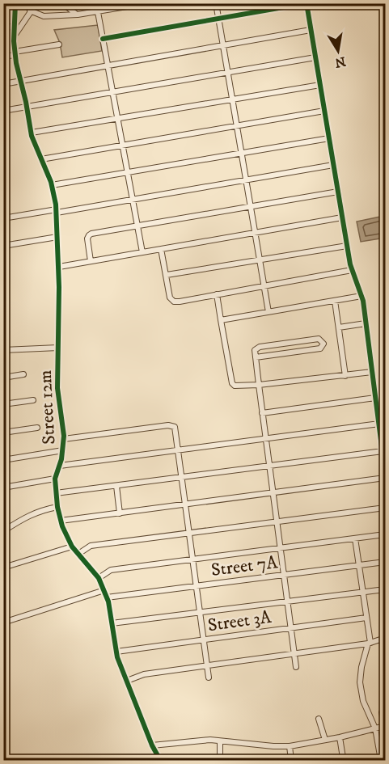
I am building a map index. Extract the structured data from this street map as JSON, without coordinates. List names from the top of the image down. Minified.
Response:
{"streets":{"street":["Street 12m","Street 7A","Street 3A"]},"crossings":[["Street 12m","Street 7A"],["Street 12m","Street 3A"]],"north":"bottom"}
